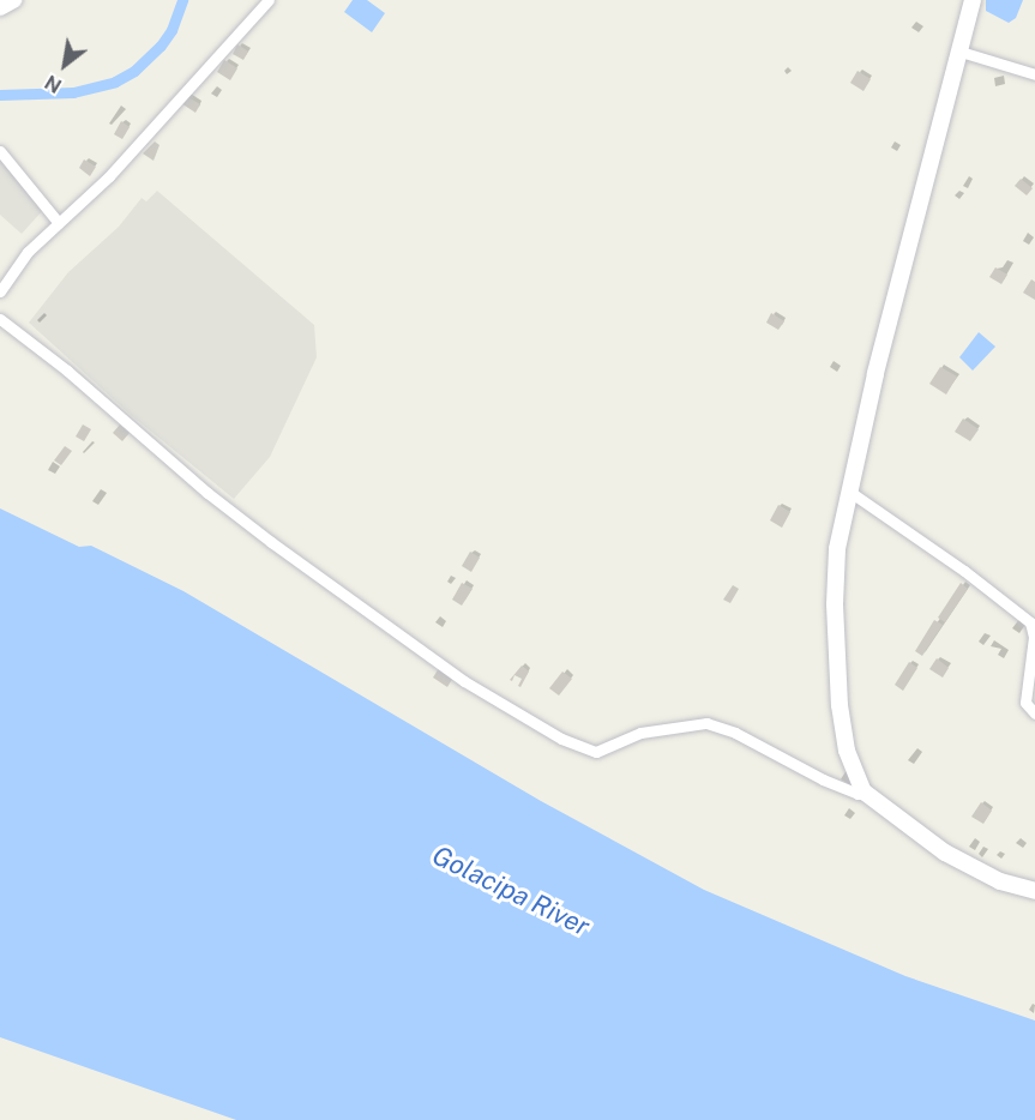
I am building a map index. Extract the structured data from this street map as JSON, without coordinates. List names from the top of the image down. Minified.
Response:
{"water":["Golacipa River"],"north":"bottom left"}
